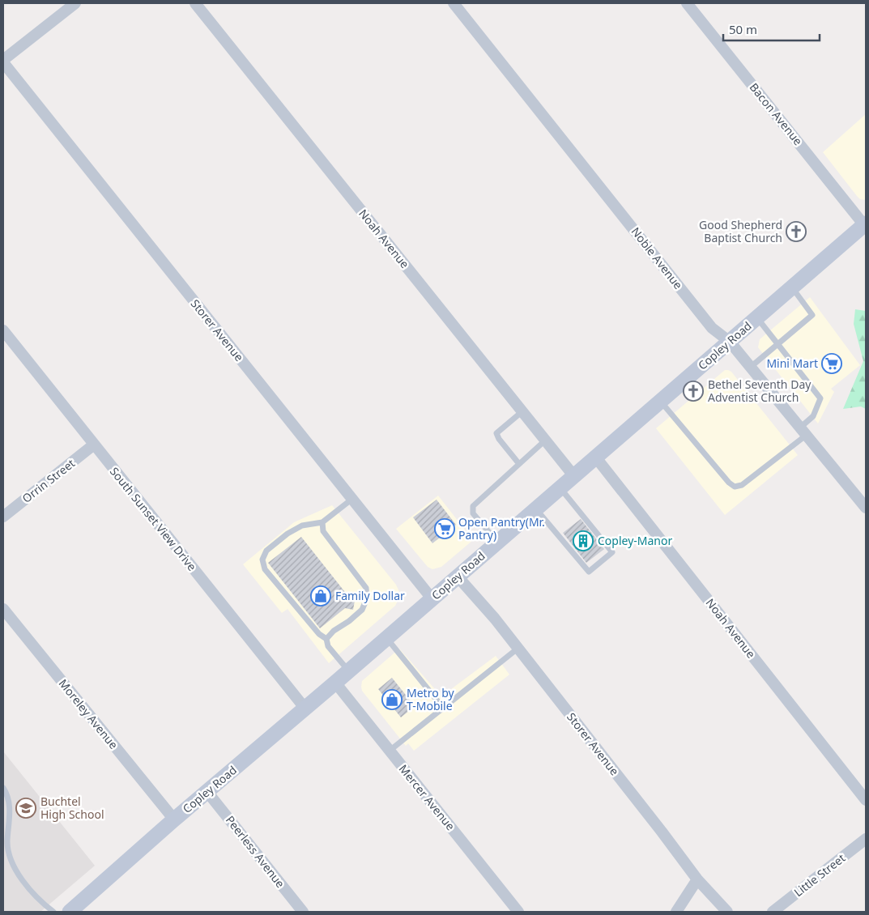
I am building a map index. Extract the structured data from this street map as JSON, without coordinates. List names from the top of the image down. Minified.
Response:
{"streets":{"main road":["Copley Road"],"street":["Bacon Avenue","Noah Avenue","Noble Avenue","Storer Avenue","Orrin Street","South Sunset View Drive","Moreley Avenue","Mercer Avenue","Peerless Avenue","Little Street"]},"crossings":[["Bacon Avenue","Copley Road"],["Noah Avenue","Copley Road"],["Noble Avenue","Copley Road"],["Storer Avenue","Copley Road"],["Copley Road","South Sunset View Drive"],["Copley Road","Moreley Avenue"],["Copley Road","Mercer Avenue"],["Copley Road","Peerless Avenue"],["Orrin Street","South Sunset View Drive"]],"places":{"church":["Good Shepherd Baptist Church","Bethel Seventh Day Adventist Church"],"supermarket":["Mini Mart","Open Pantry(Mr. Pantry)"],"building":["Copley-Manor"],"shop":["Family Dollar","Metro by T-Mobile"],"school or university":["Buchtel High School"]},"scale_bar":"50 m"}
